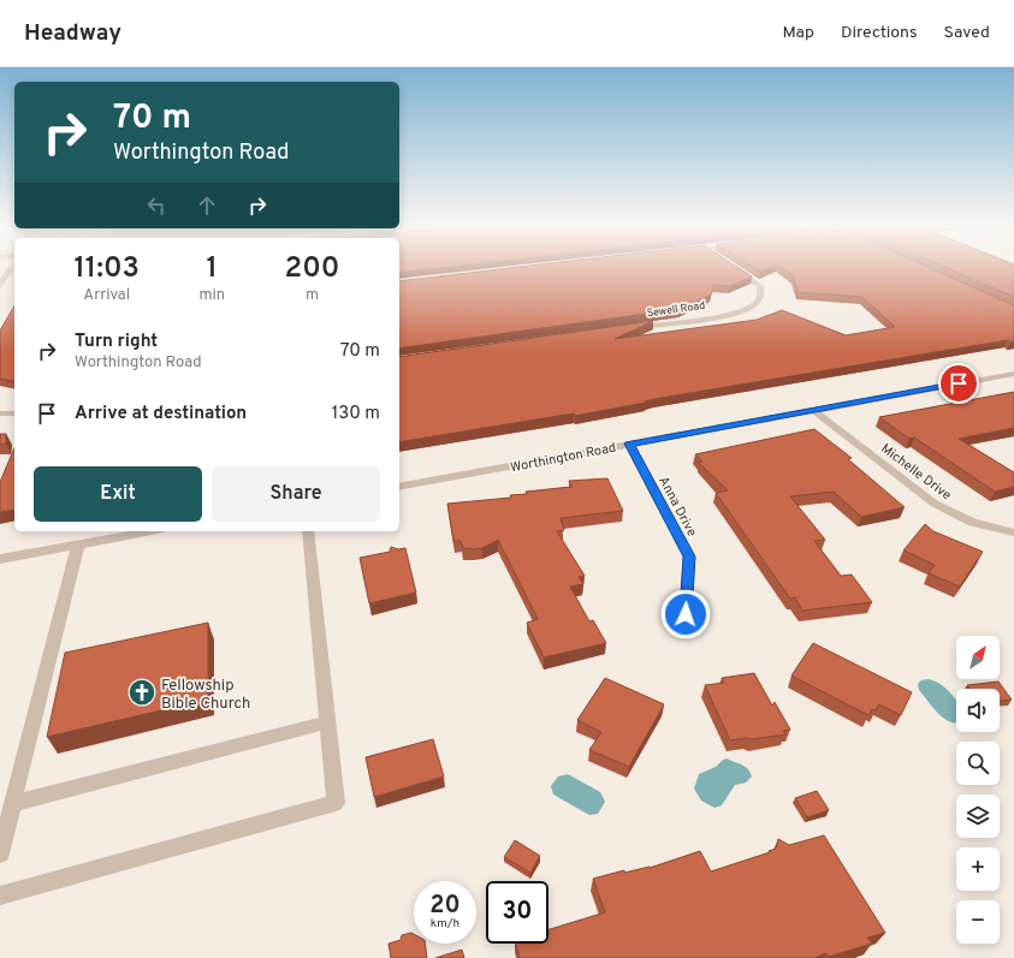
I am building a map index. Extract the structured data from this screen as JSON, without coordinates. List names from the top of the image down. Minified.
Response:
{"streets":{"street":["Sewell Road","Worthington Road","Michelle Drive","Anna Drive"]},"crossings":[["Worthington Road","Michelle Drive"],["Worthington Road","Anna Drive"]],"places":{"church":["Fellowship Bible Church"]},"north":"top right","page":{"header":"Headway","nav":["Map","Directions","Saved"],"turn":["70 m","Worthington Road"],"eta":["11:03","Arrival","1","min","200","m"],"list":[{"name":"Turn right","note":"Worthington Road","value":"70 m"},{"name":"Arrive at destination","value":"130 m"}],"buttons":["Exit","Share"],"map_buttons":["+","−"],"speed":"20 km/h","limit":"30"}}
